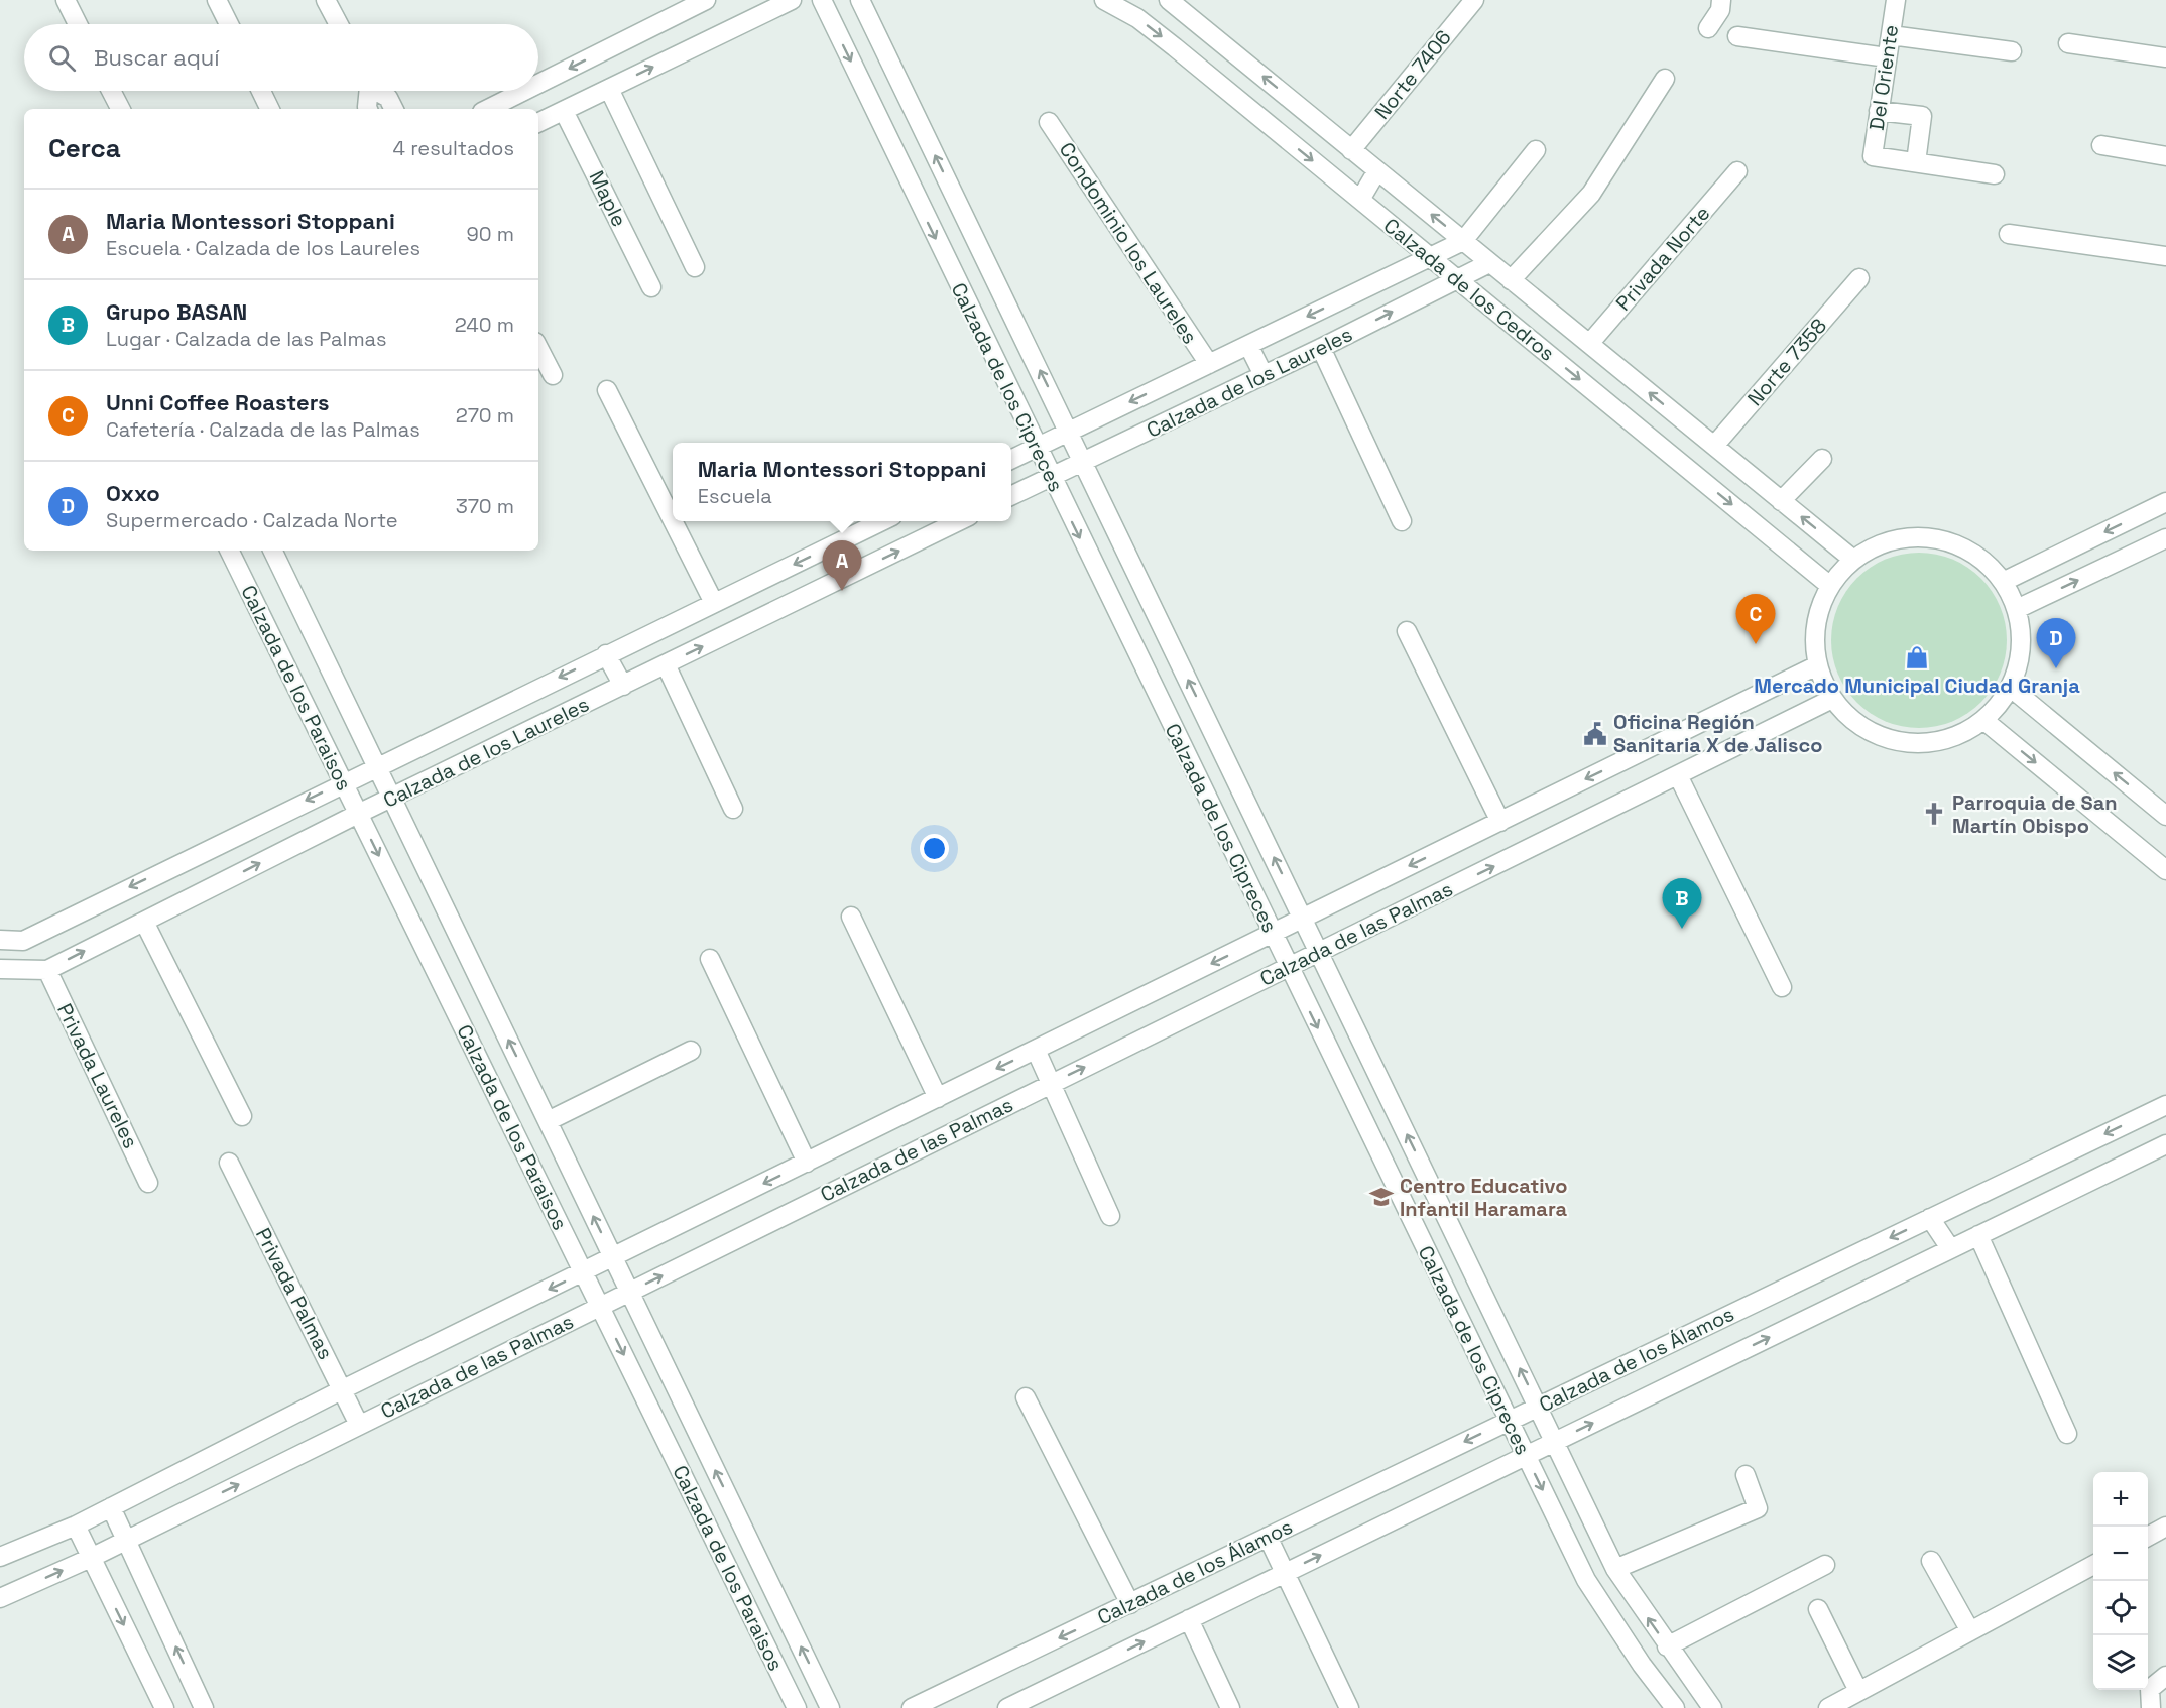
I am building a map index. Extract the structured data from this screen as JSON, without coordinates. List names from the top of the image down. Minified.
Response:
{"streets":{"street":["Norte 7406","Del Oriente","Maple","Condominio los Laureles","Privada Norte","Calzada de los Cedros","Norte 7358","Calzada de los Laureles","Calzada de los Cipreces","Calzada de los Paraisos","Calzada de las Palmas","Privada Laureles","Privada Palmas","Calzada de los Álamos"]},"crossings":[["Norte 7406","Calzada de los Cedros"],["Condominio los Laureles","Calzada de los Laureles"],["Privada Norte","Calzada de los Cedros"],["Calzada de los Cedros","Norte 7358"],["Calzada de los Cedros","Calzada de los Laureles"],["Calzada de los Cedros","Calzada de las Palmas"],["Calzada de los Laureles","Calzada de los Cipreces"],["Calzada de los Laureles","Calzada de los Paraisos"],["Calzada de los Laureles","Privada Laureles"],["Calzada de los Cipreces","Calzada de las Palmas"],["Calzada de los Cipreces","Calzada de los Álamos"],["Calzada de los Paraisos","Calzada de las Palmas"],["Calzada de las Palmas","Privada Palmas"]],"places":{"shop":["Mercado Municipal Ciudad Granja"],"public building":["Oficina Región Sanitaria X de Jalisco"],"church":["Parroquia de San Martín Obispo"],"school or university":["Centro Educativo Infantil Haramara"]},"page":{"search":"Buscar aquí","heading":["Cerca","4 resultados"],"list":[{"mark":"A","name":"Maria Montessori Stoppani","note":"Escuela · Calzada de los Laureles","value":"90 m"},{"mark":"B","name":"Grupo BASAN","note":"Lugar · Calzada de las Palmas","value":"240 m"},{"mark":"C","name":"Unni Coffee Roasters","note":"Cafetería · Calzada de las Palmas","value":"270 m"},{"mark":"D","name":"Oxxo","note":"Supermercado · Calzada Norte","value":"370 m"}],"popup":["Maria Montessori Stoppani","Escuela"],"pins":["A","C","D","B"],"map_buttons":["+","−"]}}
